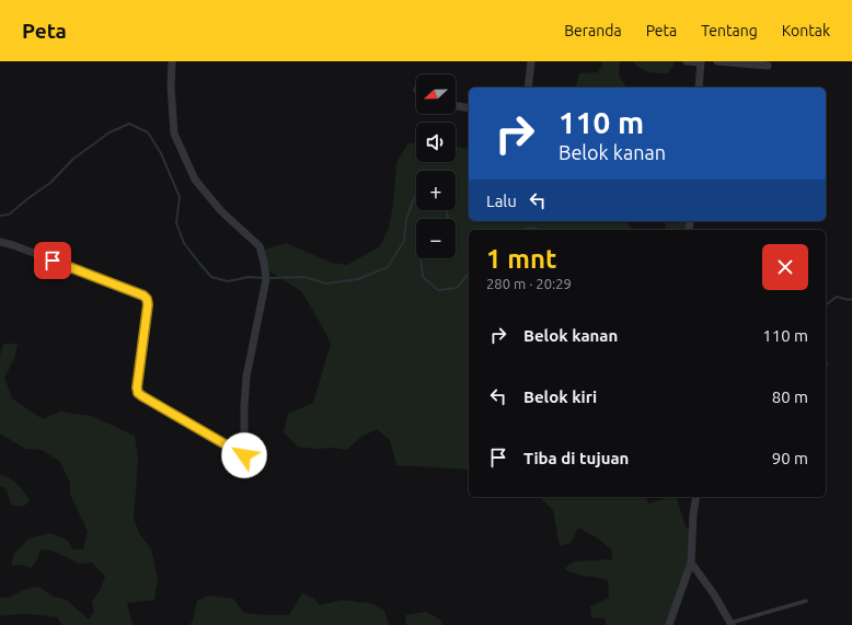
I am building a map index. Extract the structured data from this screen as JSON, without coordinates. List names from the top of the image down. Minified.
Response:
{"north":"left","page":{"header":"Peta","nav":["Beranda","Peta","Tentang","Kontak"],"map_buttons":["+","−"],"turn":["110 m","Belok kanan"],"then":"Lalu","heading":["1 mnt","280 m · 20:29"],"list":[{"name":"Belok kanan","value":"110 m"},{"name":"Belok kiri","value":"80 m"},{"name":"Tiba di tujuan","value":"90 m"}]}}
